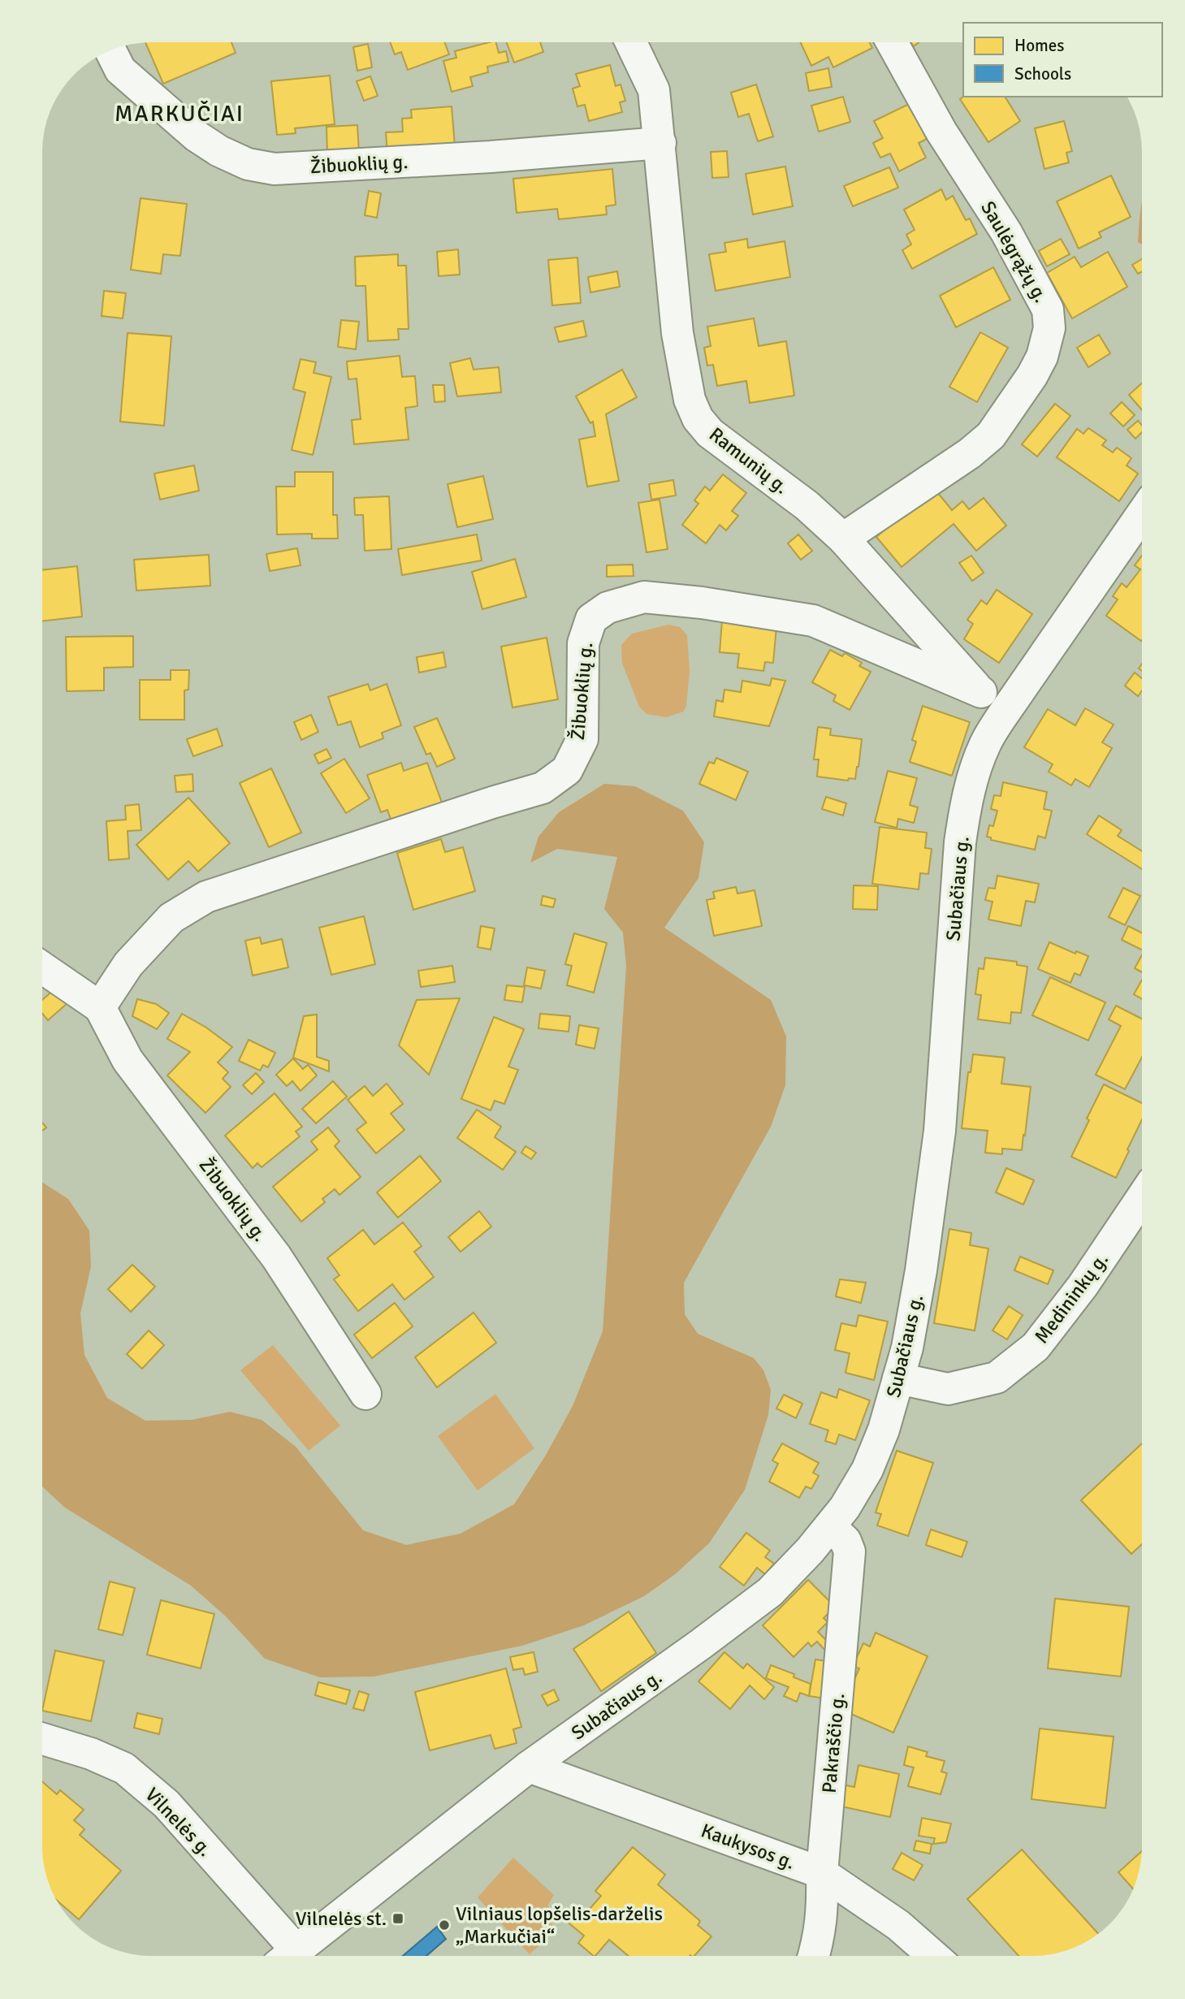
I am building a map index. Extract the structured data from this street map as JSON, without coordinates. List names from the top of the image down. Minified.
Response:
{"streets":{"street":["Žibuoklių g.","Saulėgrąžų g.","Ramunių g.","Subačiaus g.","Medininkų g.","Pakraščio g.","Vilnelės g.","Kaukysos g."]},"crossings":[["Žibuoklių g.","Ramunių g."],["Saulėgrąžų g.","Ramunių g."],["Ramunių g.","Subačiaus g."],["Subačiaus g.","Medininkų g."],["Subačiaus g.","Pakraščio g."],["Subačiaus g.","Kaukysos g."],["Pakraščio g.","Kaukysos g."]],"districts":["MARKUČIAI"],"places":{"transit":["Vilnelės st."],"other":["Vilniaus lopšelis-darželis „Markučiai“"]},"legend":["Homes","Schools"]}
